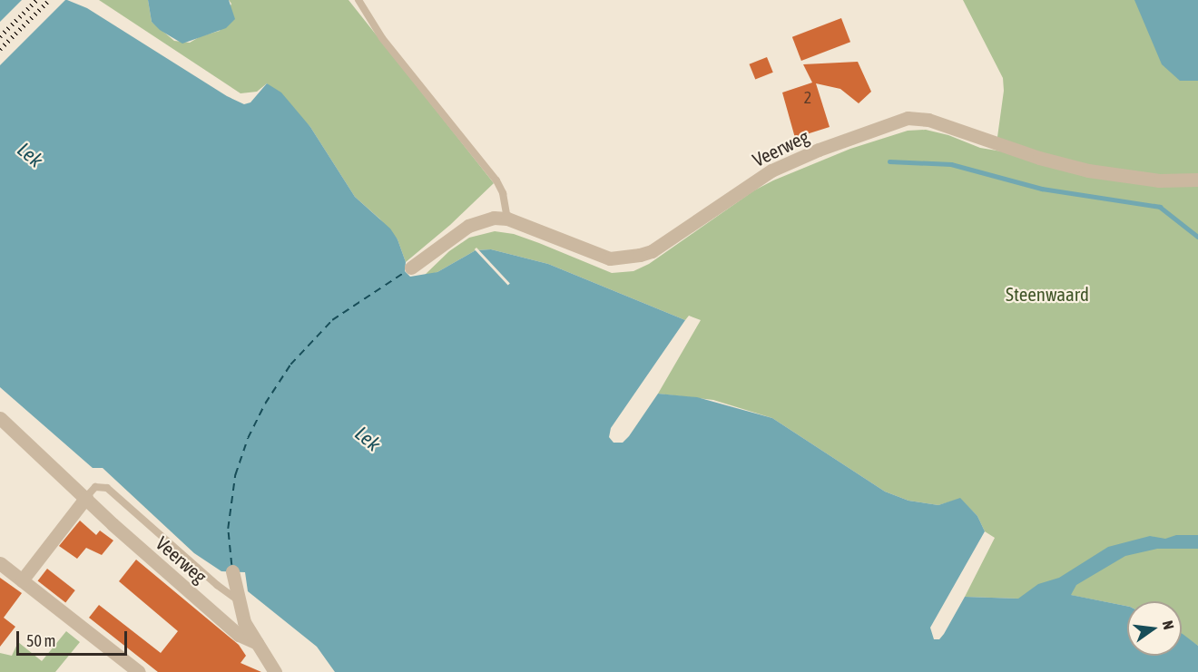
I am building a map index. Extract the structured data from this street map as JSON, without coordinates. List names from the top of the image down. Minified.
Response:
{"streets":{"street":["Veerweg"]},"water":["Lek"],"parks":["Steenwaard"],"house_numbers":["2"],"scale_bar":"50 m","north":"right"}
